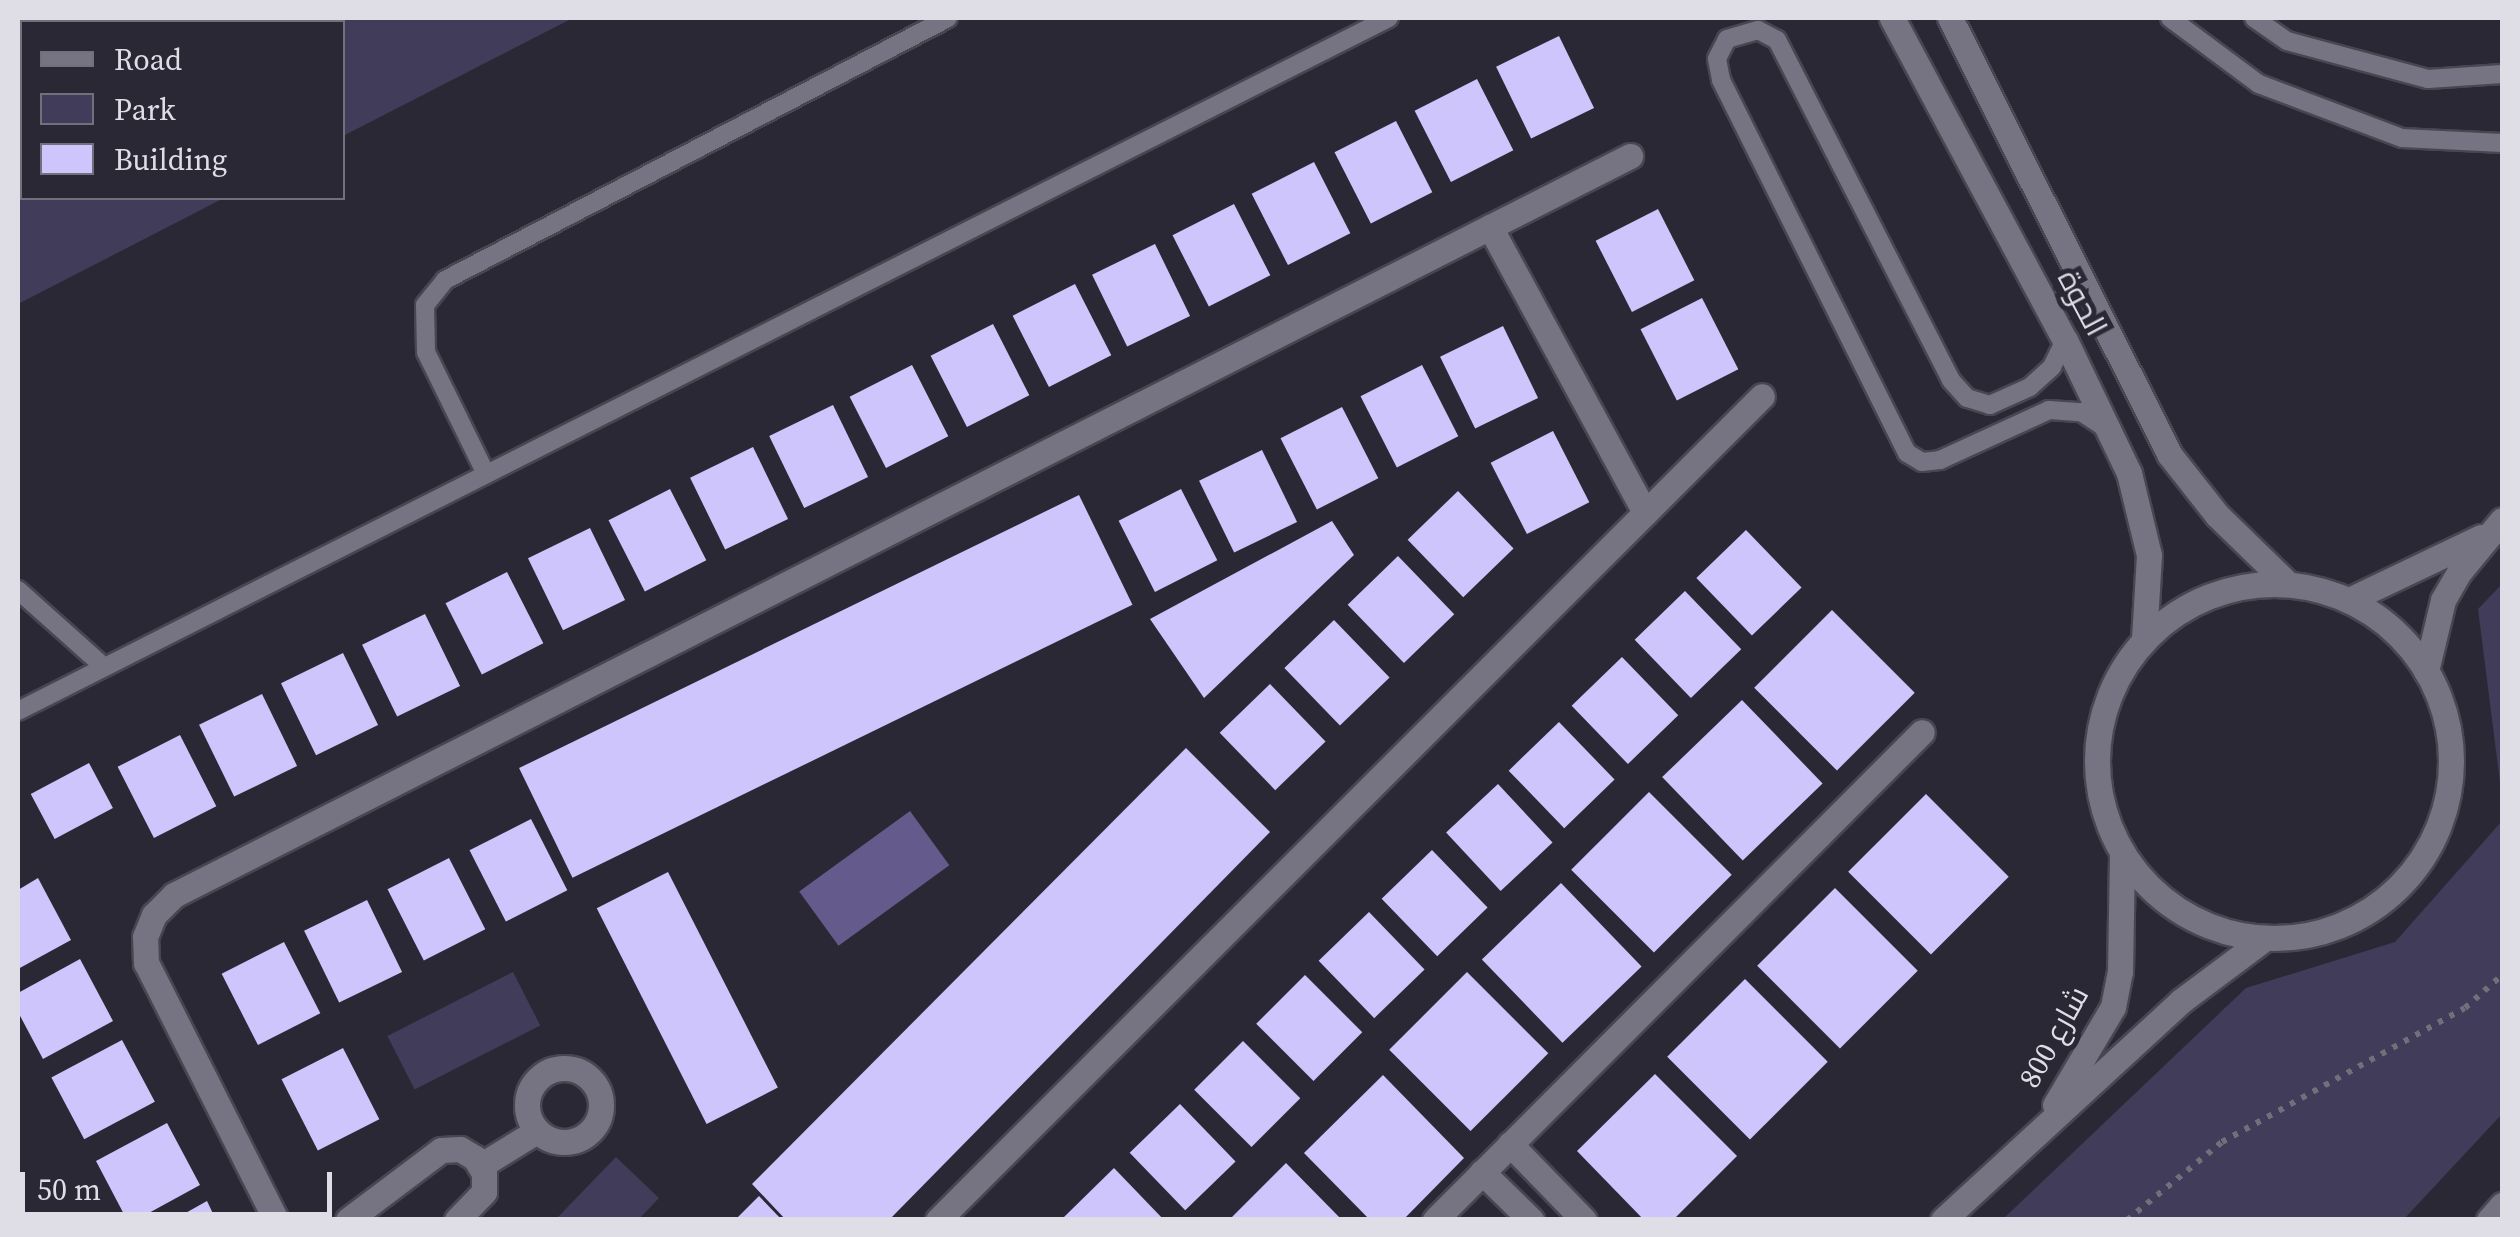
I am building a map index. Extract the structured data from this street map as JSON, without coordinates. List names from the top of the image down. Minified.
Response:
{"streets":{"street":["الحوة","شارع 800"]},"crossings":[["الحوة","شارع 800"]],"legend":["Road","Park","Building"],"scale_bar":"50 m"}
